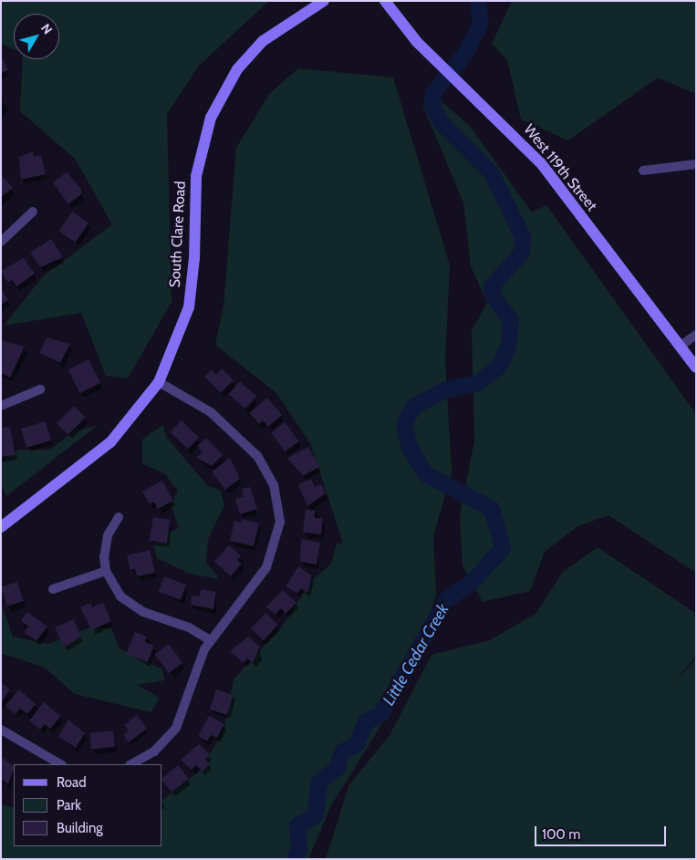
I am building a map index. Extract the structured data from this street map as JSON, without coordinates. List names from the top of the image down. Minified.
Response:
{"streets":{"street":["West 119th Street","South Clare Road"]},"water":["Little Cedar Creek"],"legend":["Road","Park","Building"],"scale_bar":"100 m","north":"top right"}
